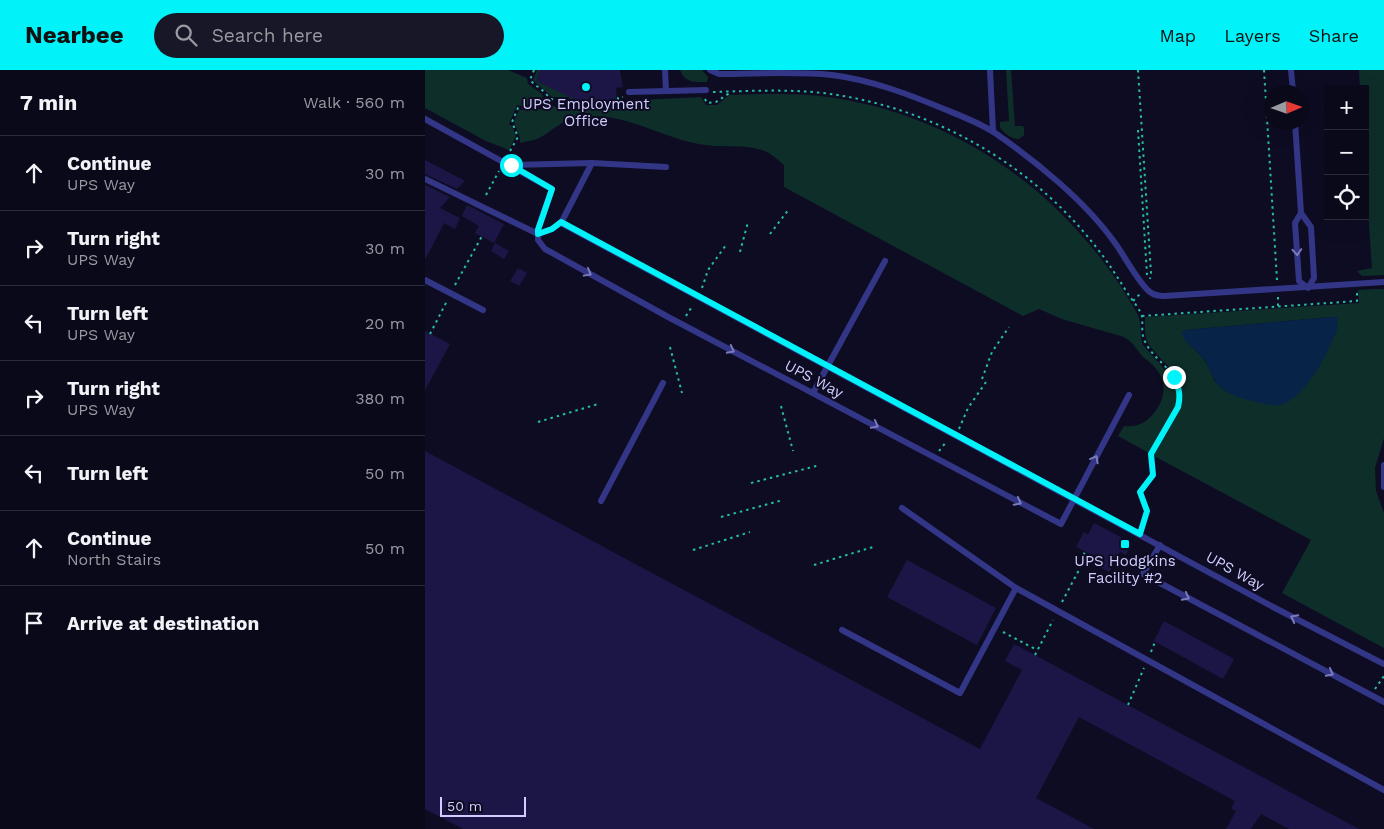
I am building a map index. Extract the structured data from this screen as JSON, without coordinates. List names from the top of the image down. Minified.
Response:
{"streets":{"lane":["UPS Way"]},"places":{"other":["UPS Employment Office"],"transit":["UPS Hodgkins Facility #2"]},"scale_bar":"50 m","north":"right","page":{"header":"Nearbee","search":"Search here","nav":["Map","Layers","Share"],"heading":["7 min","Walk · 560 m"],"map_buttons":["+","−"],"list":[["Continue","UPS Way","30 m"],["Turn right","UPS Way","30 m"],["Turn left","UPS Way","20 m"],["Turn right","UPS Way","380 m"],["Turn left","50 m"],["Continue","North Stairs","50 m"],"Arrive at destination"],"scale":"50 m"}}
